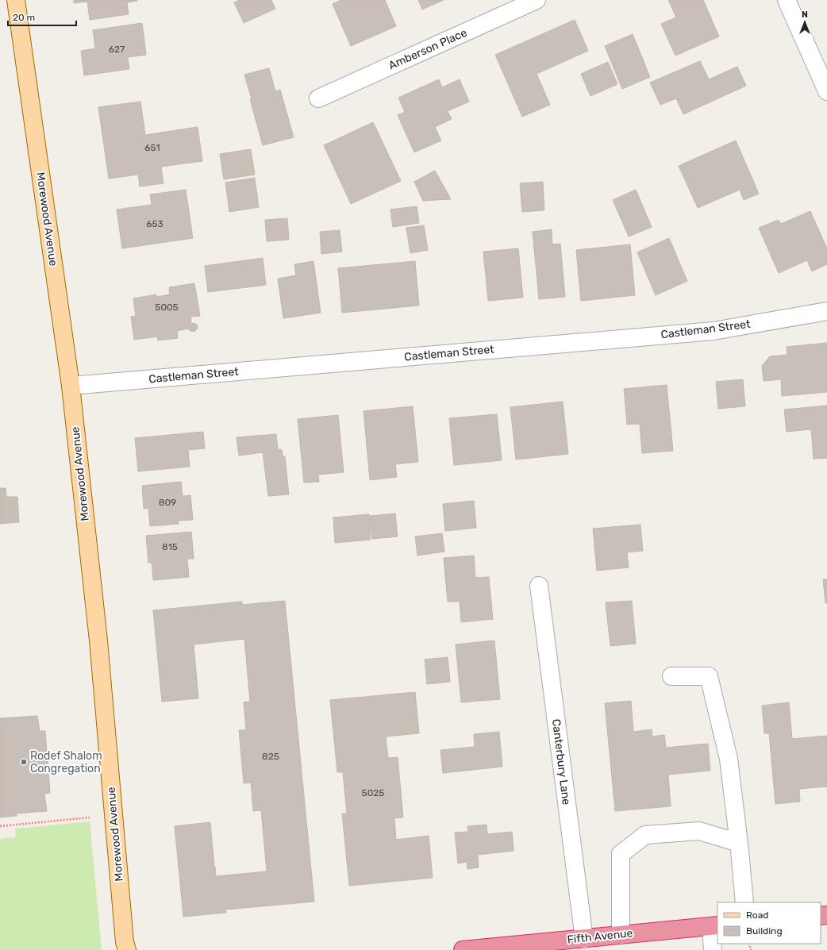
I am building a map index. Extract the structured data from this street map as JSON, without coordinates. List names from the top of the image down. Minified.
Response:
{"streets":{"highway":["Fifth Avenue"],"main road":["Morewood Avenue"],"street":["Amberson Place","Castleman Street","Canterbury Lane"]},"crossings":[["Morewood Avenue","Castleman Street"],["Canterbury Lane","Fifth Avenue"]],"places":["Rodef Shalom Congregation"],"house_numbers":["627","651","653","5005","809","815","825","5025"],"legend":["Road","Building"],"scale_bar":"20 m","north":"top"}
